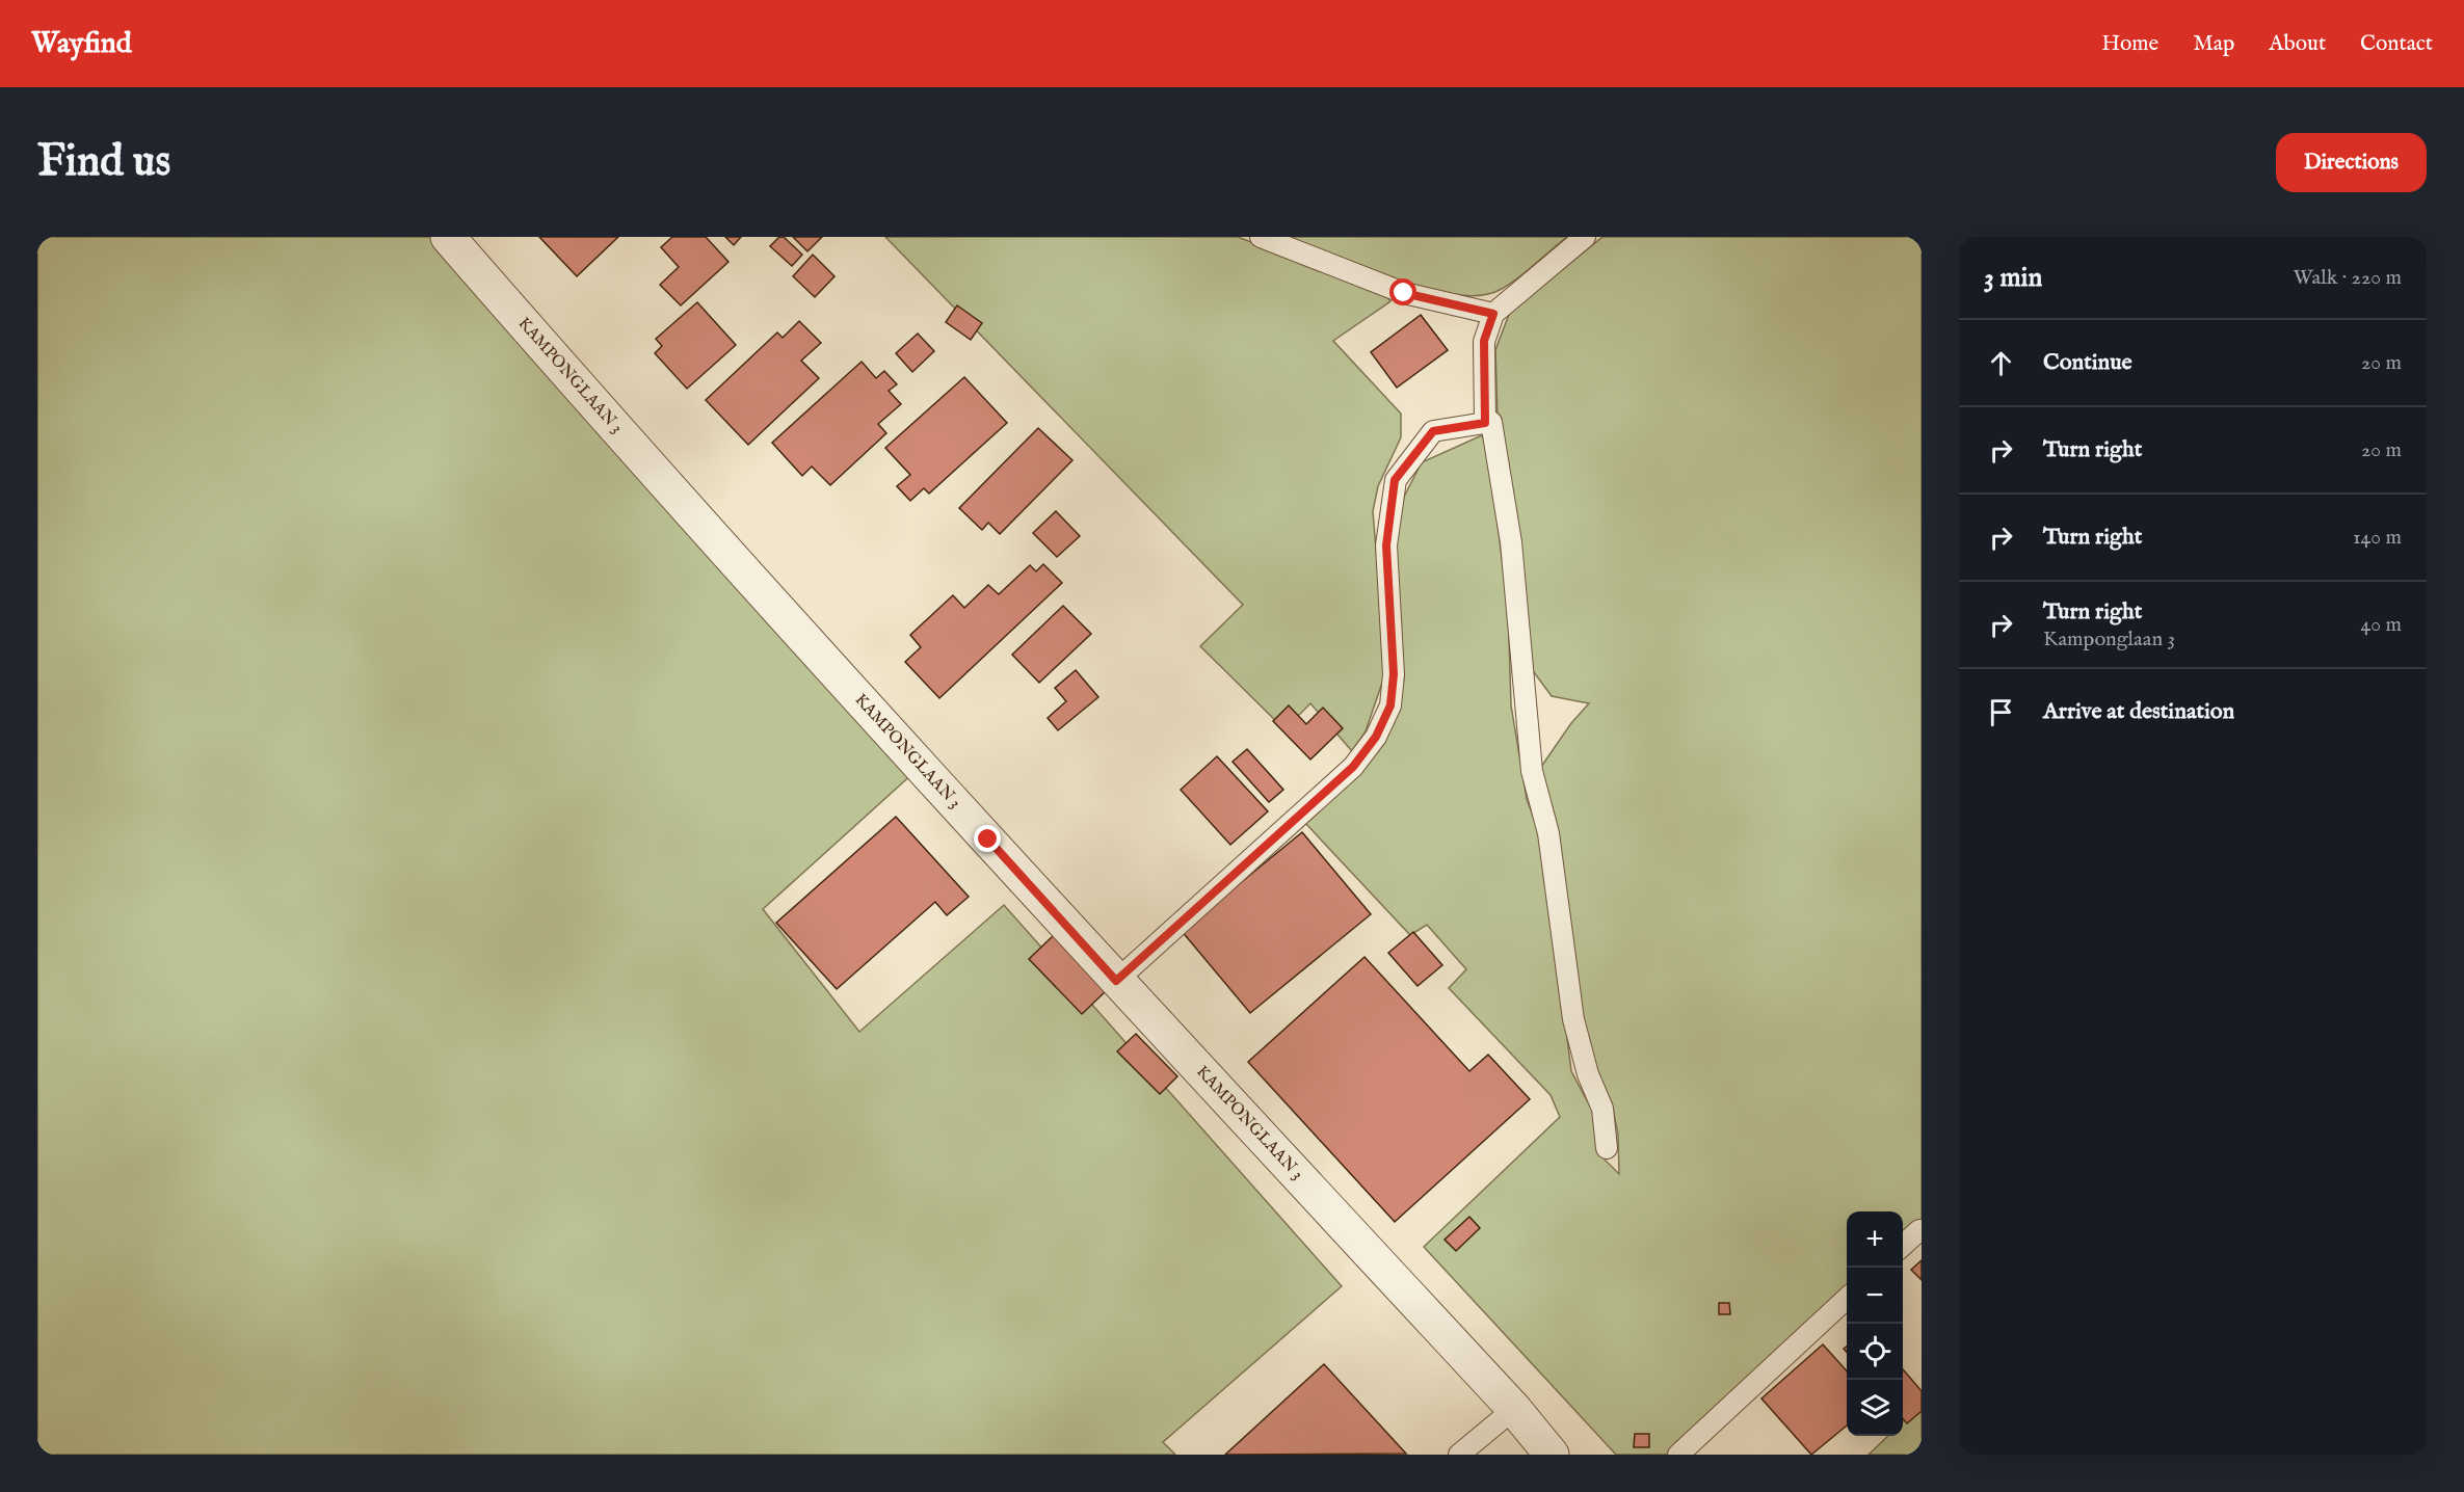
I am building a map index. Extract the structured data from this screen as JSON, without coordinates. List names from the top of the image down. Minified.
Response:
{"streets":{"street":["KAMPONGLAAN 3"]},"page":{"header":"Wayfind","nav":["Home","Map","About","Contact"],"buttons":"Directions","title":"Find us","heading":["3 min","Walk · 220 m"],"list":[["Continue","20 m"],["Turn right","20 m"],["Turn right","140 m"],["Turn right","Kamponglaan 3","40 m"],"Arrive at destination"],"map_buttons":["+","−"]}}
